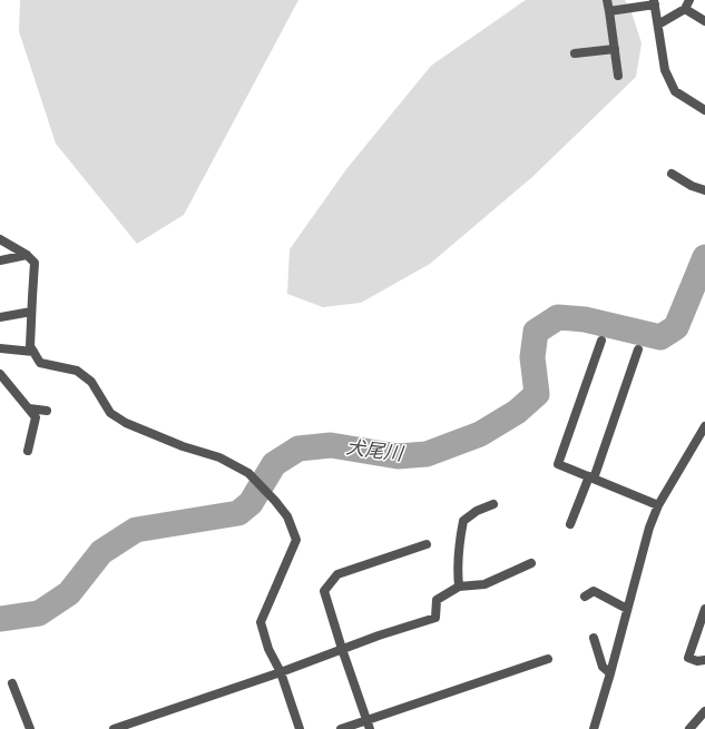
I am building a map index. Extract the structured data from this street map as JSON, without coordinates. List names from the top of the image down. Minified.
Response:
{"water":["犬尾川"]}
